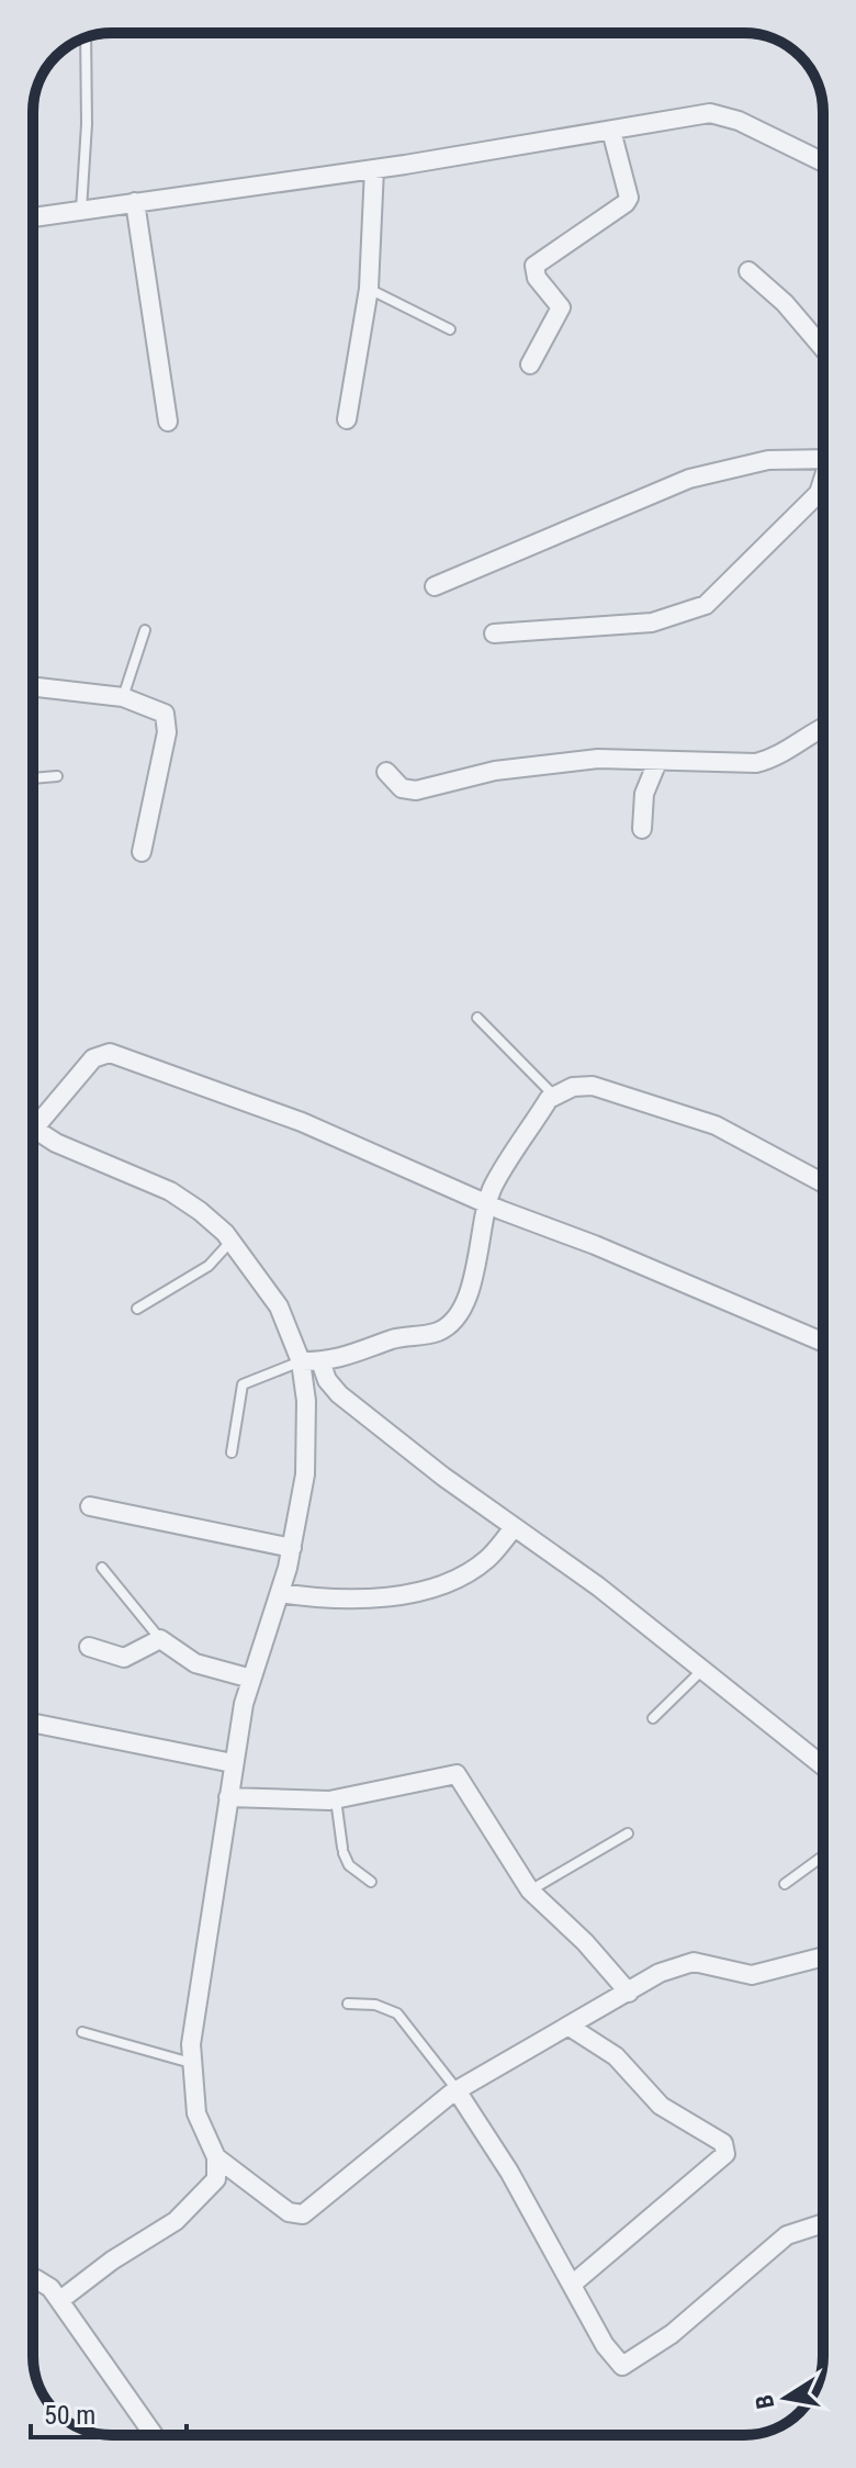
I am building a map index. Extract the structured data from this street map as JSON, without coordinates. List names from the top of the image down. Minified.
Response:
{"scale_bar":"50 m","north":"left"}
